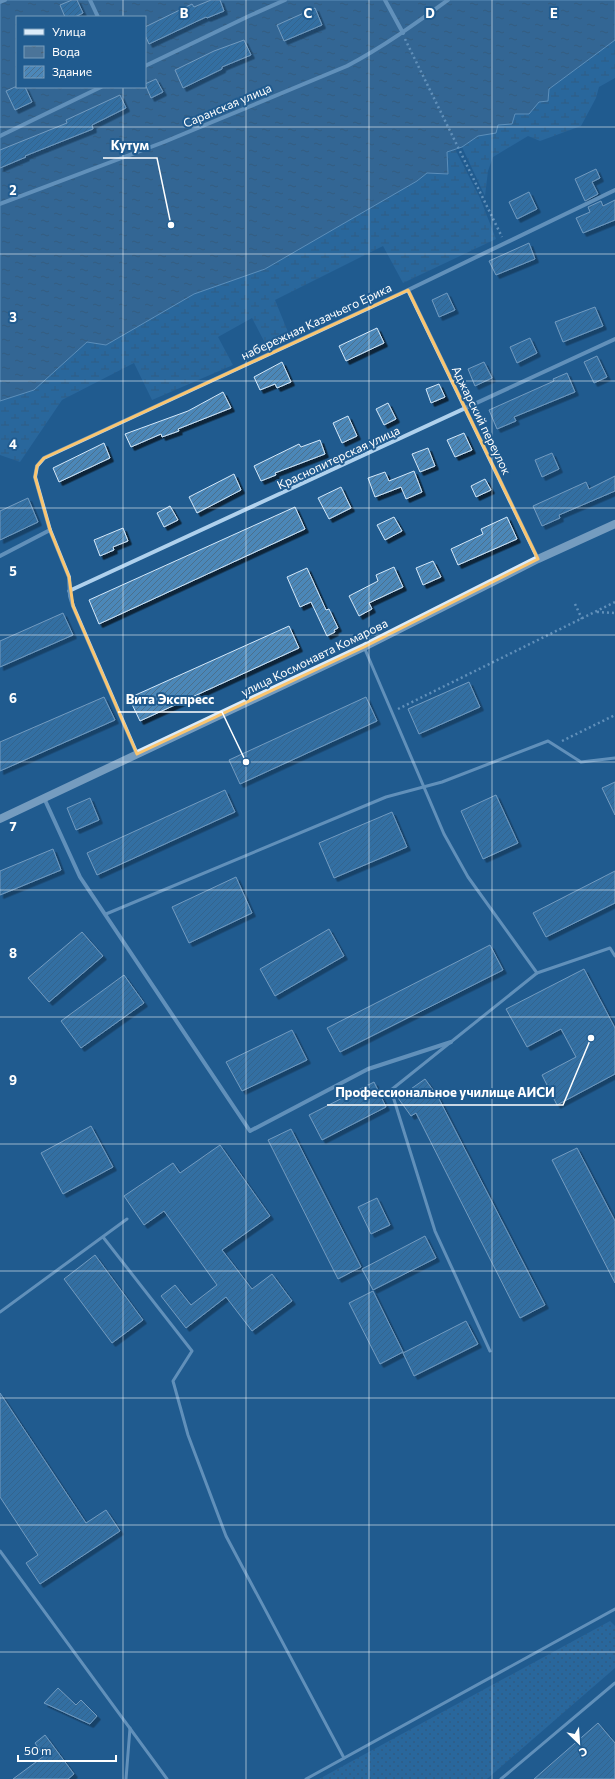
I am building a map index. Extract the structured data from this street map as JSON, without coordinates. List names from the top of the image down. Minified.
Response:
{"streets":{"main road":["улица Космонавта Комарова"],"street":["Саранская улица","набережная Казачьего Ерика","Аджарский переулок","Краснопитерская улица"]},"crossings":[["набережная Казачьего Ерика","Аджарский переулок"],["Аджарский переулок","Краснопитерская улица"],["Аджарский переулок","улица Космонавта Комарова"]],"places":["Кутум","Вита Экспресс","Профессиональное училище АИСИ"],"legend":["Улица","Вода","Здание"],"scale_bar":"50 m","north":"bottom right","grid":{"columns":["B","C","D","E"],"rows":["2","3","4","5","6","7","8","9"]}}
